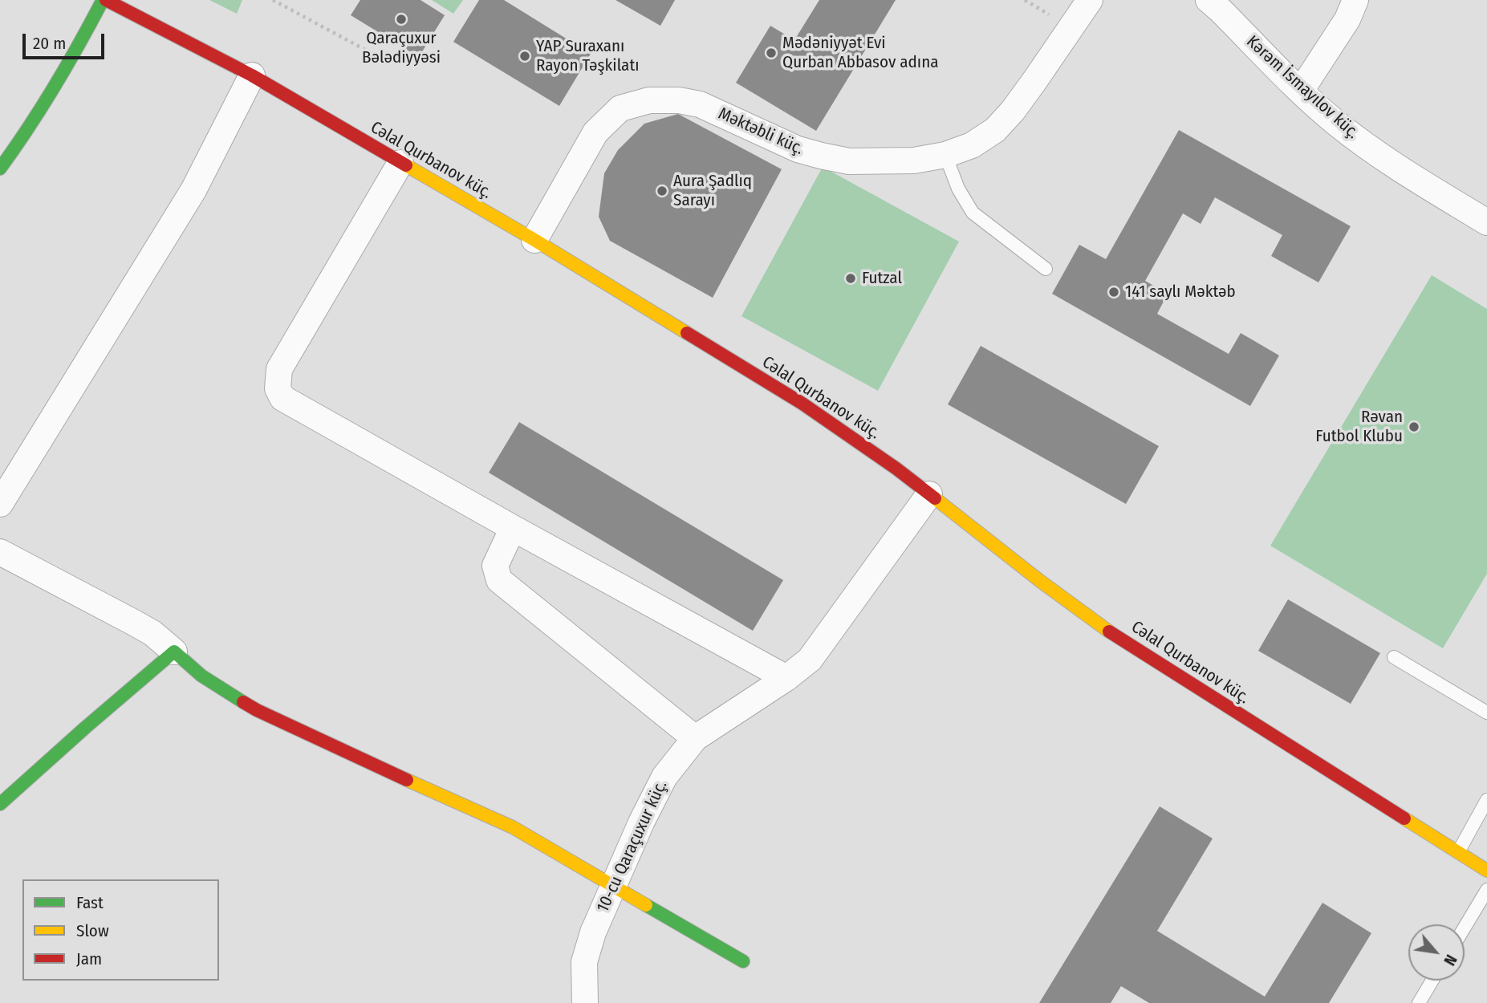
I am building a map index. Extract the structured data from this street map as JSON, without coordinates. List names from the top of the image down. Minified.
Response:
{"streets":{"street":["Kərəm İsmayılov küç.","Məktəbli küç.","Cəlal Qurbanov küç.","10-cu Qaraçuxur küç."]},"crossings":[["Məktəbli küç.","Cəlal Qurbanov küç."],["Cəlal Qurbanov küç.","10-cu Qaraçuxur küç."]],"places":["Qaraçuxur Bələdiyyəsi","Mədəniyyət Evi Qurban Abbasov adına","YAP Suraxanı Rayon Təşkilatı","Aura Şadlıq Sarayı","Futzal","141 saylı Məktəb","Rəvan Futbol Klubu"],"legend":["Fast","Slow","Jam"],"scale_bar":"20 m","north":"bottom right"}
